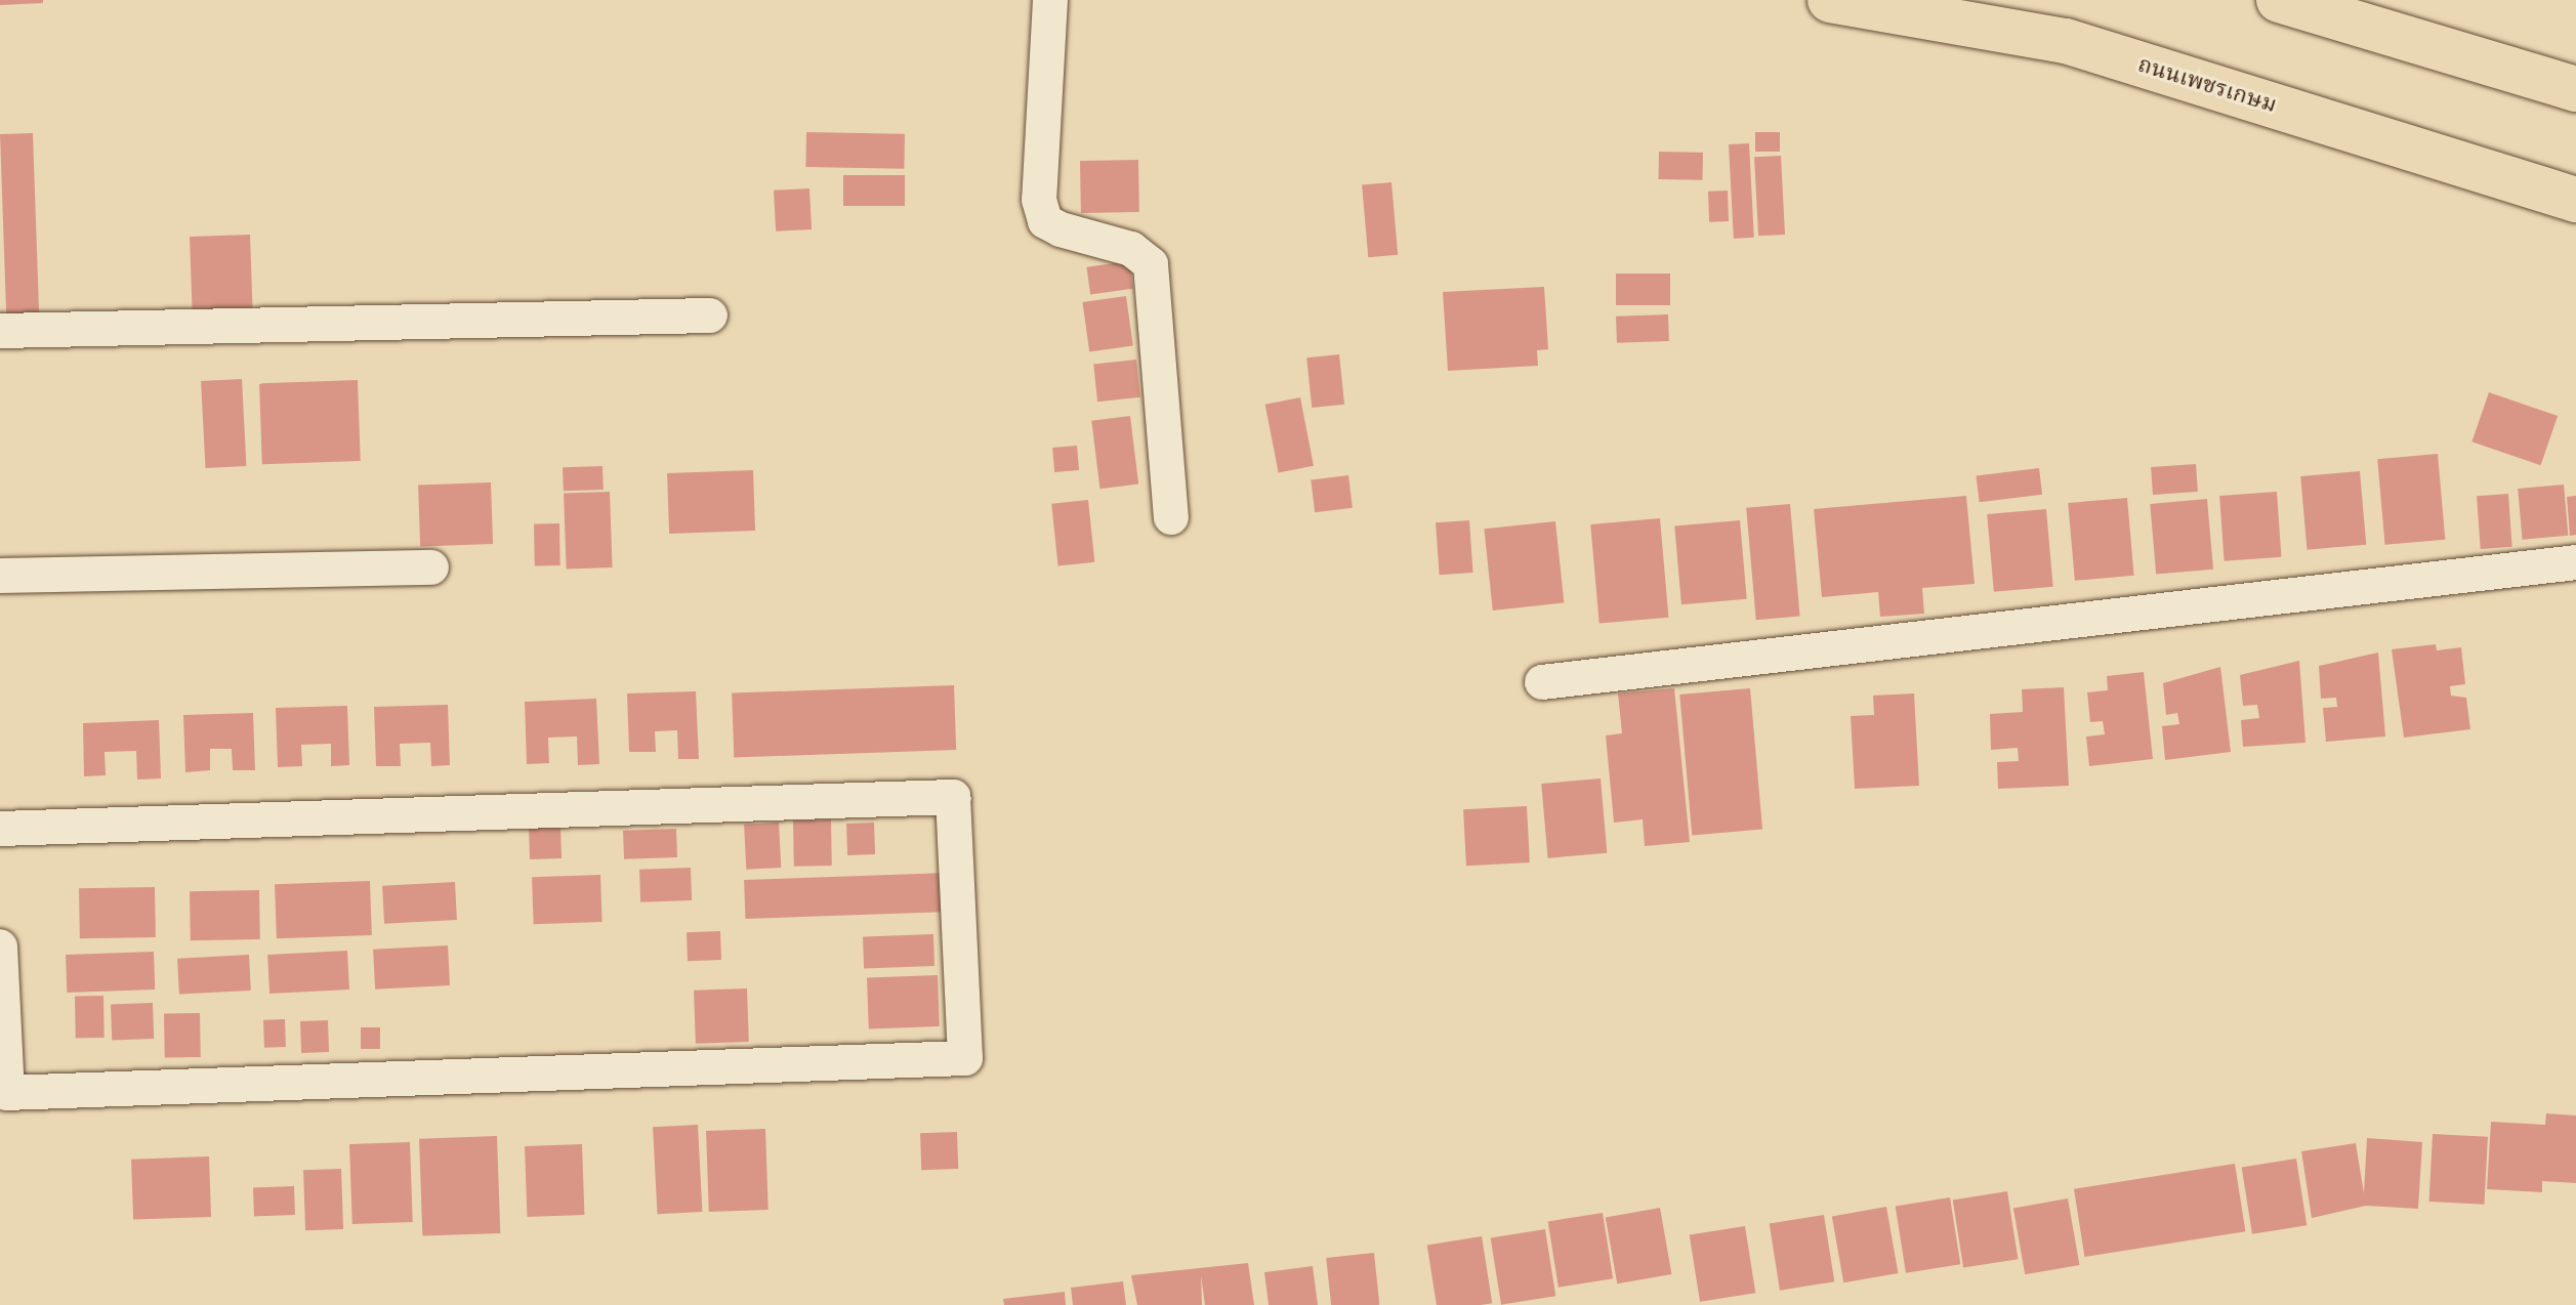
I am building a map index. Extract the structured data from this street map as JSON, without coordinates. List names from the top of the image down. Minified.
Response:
{"streets":{"highway":["ถนนเพชรเกษม"]}}
